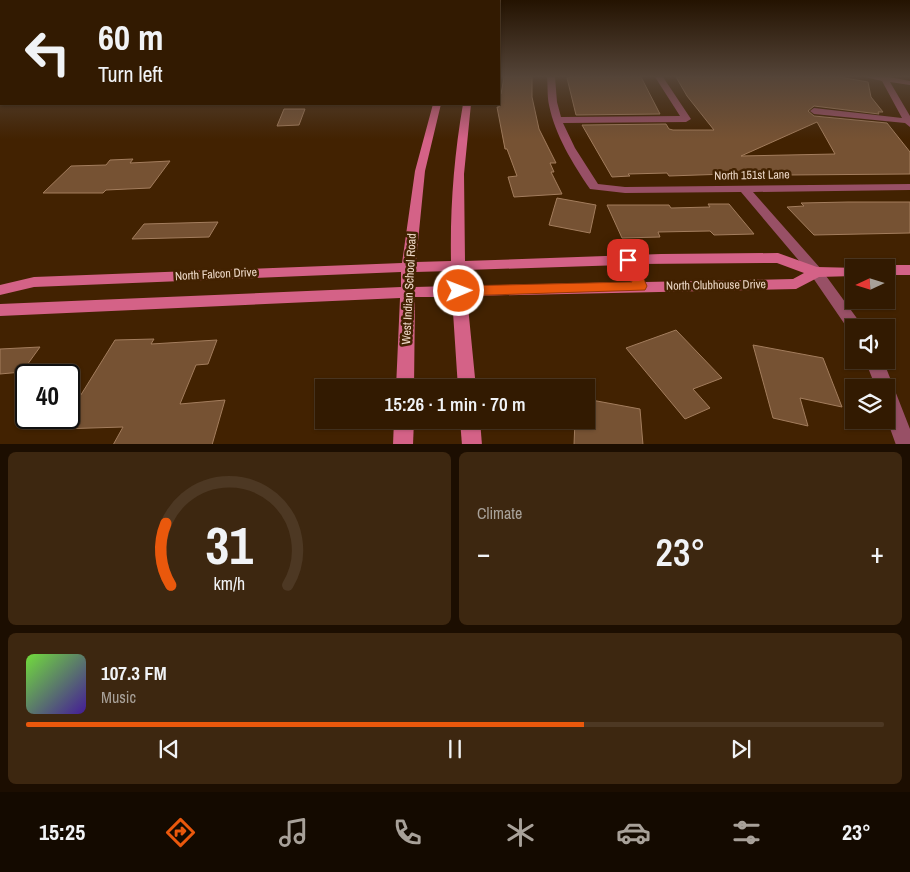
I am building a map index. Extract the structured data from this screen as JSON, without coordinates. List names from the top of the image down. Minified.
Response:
{"streets":{"street":["North 151st Lane","North Falcon Drive","North Clubhouse Drive","West Indian School Road"]},"crossings":[["North Falcon Drive","North Clubhouse Drive"],["North Falcon Drive","West Indian School Road"],["North Clubhouse Drive","West Indian School Road"]],"north":"left","page":{"turn":["60 m","Turn left"],"limit":"40","trip":"15:26 · 1 min · 70 m","tile":"Climate","heat":["−","23°","+"],"song":["107.3 FM","Music"],"tabs":["15:25","23°"],"gauge":["31","km/h"]}}
